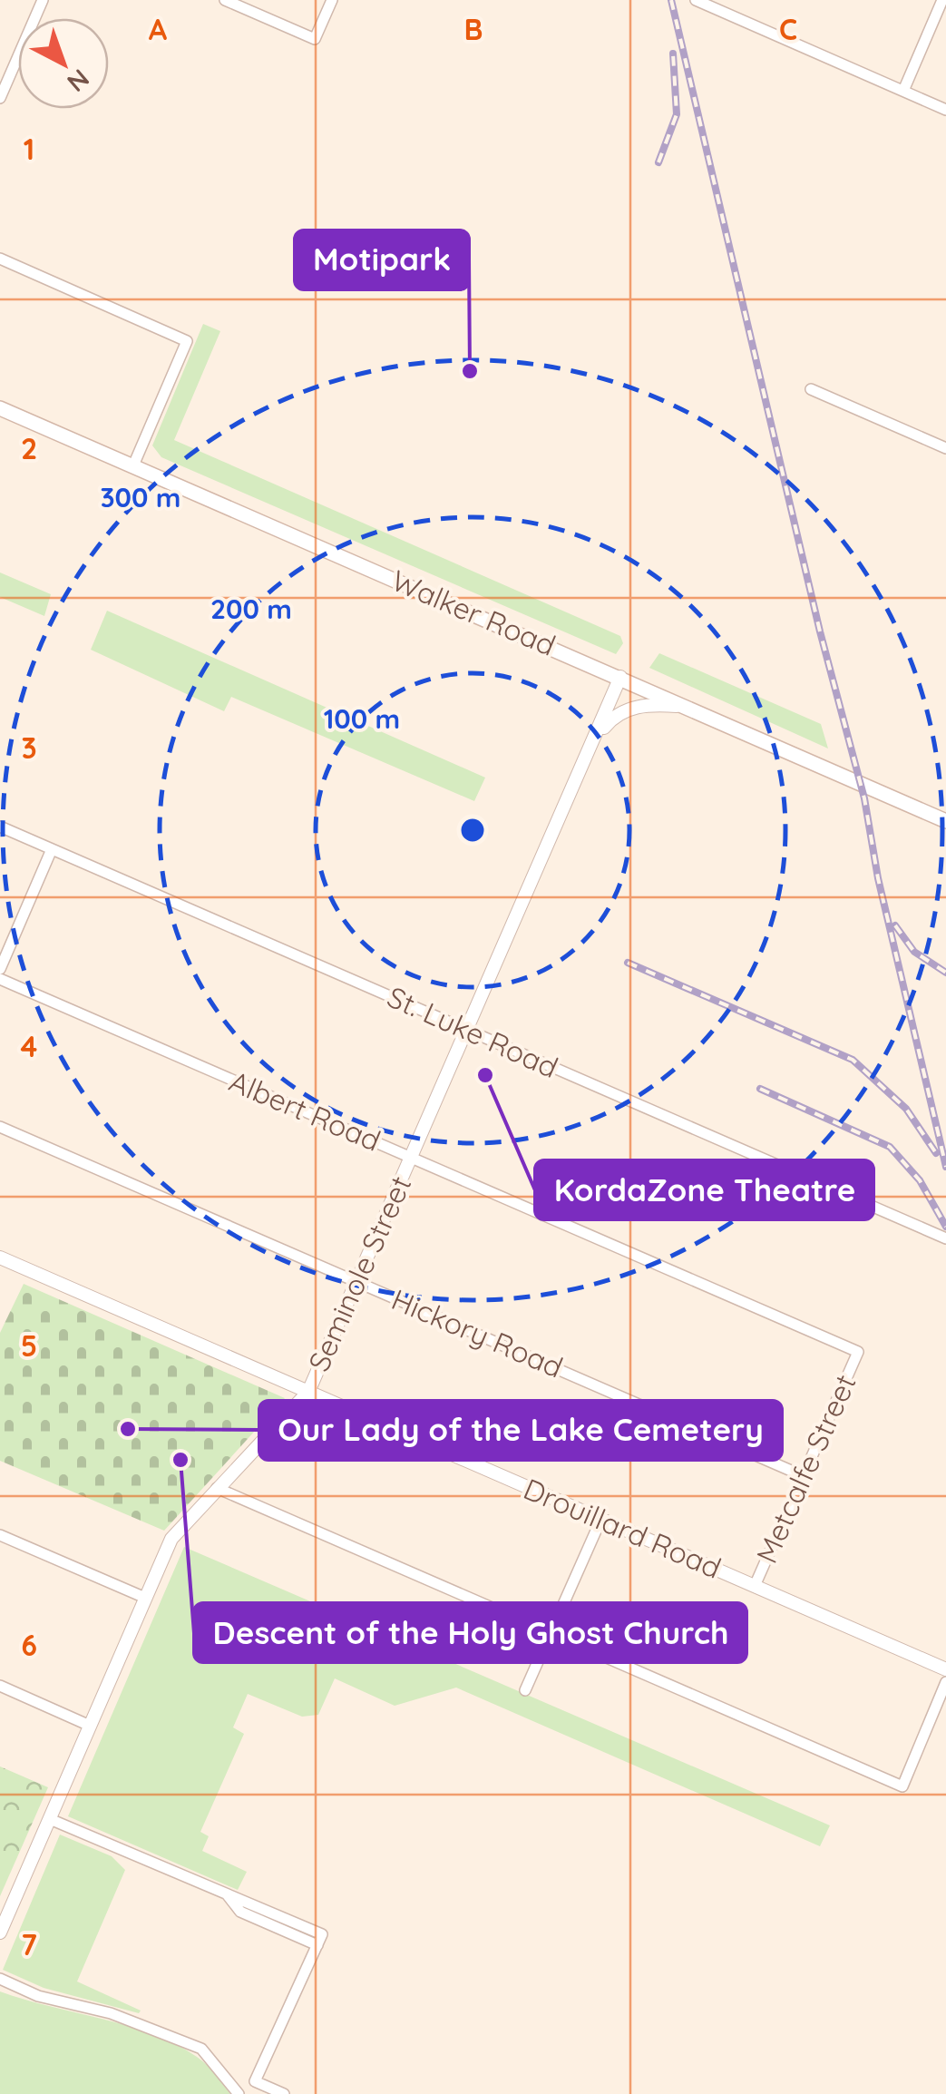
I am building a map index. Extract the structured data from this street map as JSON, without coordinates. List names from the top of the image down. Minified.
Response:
{"streets":{"main road":["Walker Road"],"street":["St. Luke Road","Albert Road","Seminole Street","Hickory Road","Metcalfe Street","Drouillard Road"]},"crossings":[["Walker Road","Seminole Street"],["St. Luke Road","Seminole Street"],["Albert Road","Seminole Street"],["Albert Road","Metcalfe Street"],["Seminole Street","Hickory Road"],["Seminole Street","Drouillard Road"],["Hickory Road","Metcalfe Street"],["Metcalfe Street","Drouillard Road"]],"places":["Motipark","KordaZone Theatre","Our Lady of the Lake Cemetery","Descent of the Holy Ghost Church"],"north":"bottom right","grid":{"columns":["A","B","C"],"rows":["1","2","3","4","5","6","7"]},"rings":["300 m","200 m","100 m"]}
